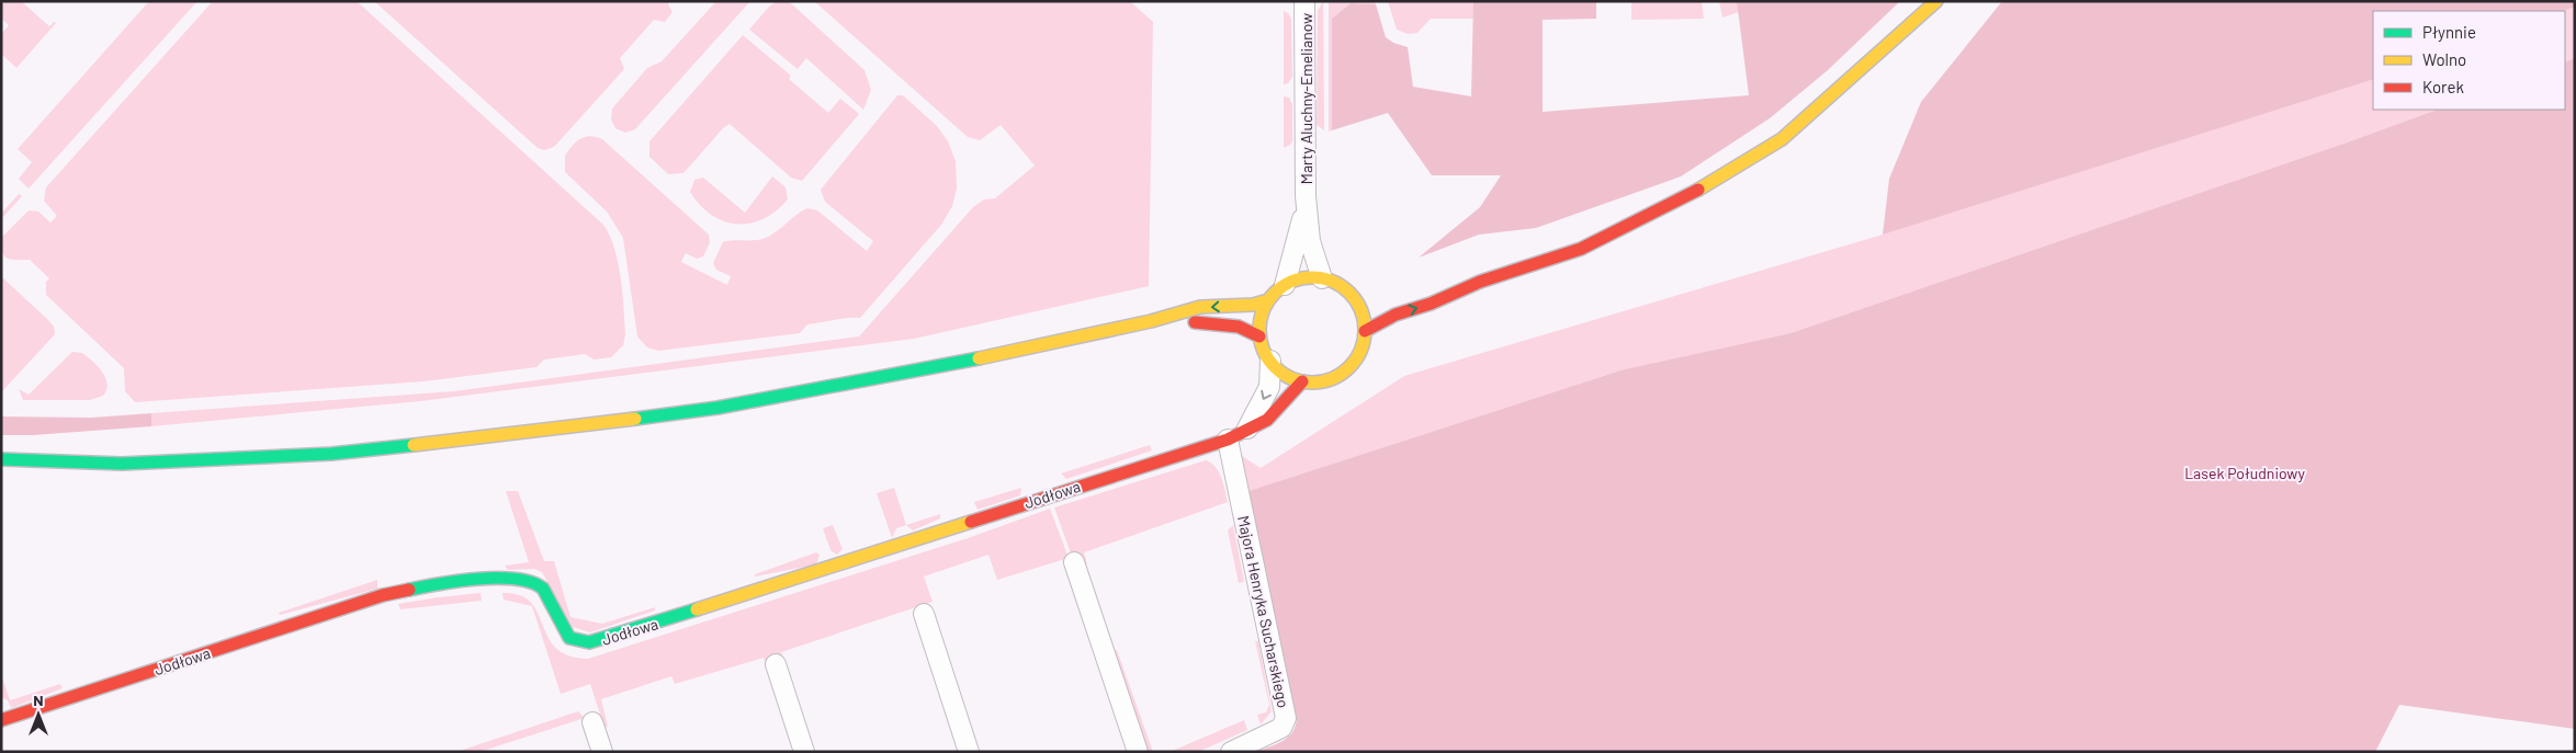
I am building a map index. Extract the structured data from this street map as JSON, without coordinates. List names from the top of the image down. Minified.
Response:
{"streets":{"main road":["Jodłowa"],"street":["Marty Aluchny-Emelianow","Majora Henryka Sucharskiego"]},"crossings":[["Marty Aluchny-Emelianow","Jodłowa"],["Jodłowa","Majora Henryka Sucharskiego"]],"parks":["Lasek Południowy"],"legend":["Płynnie","Wolno","Korek"],"north":"top"}
